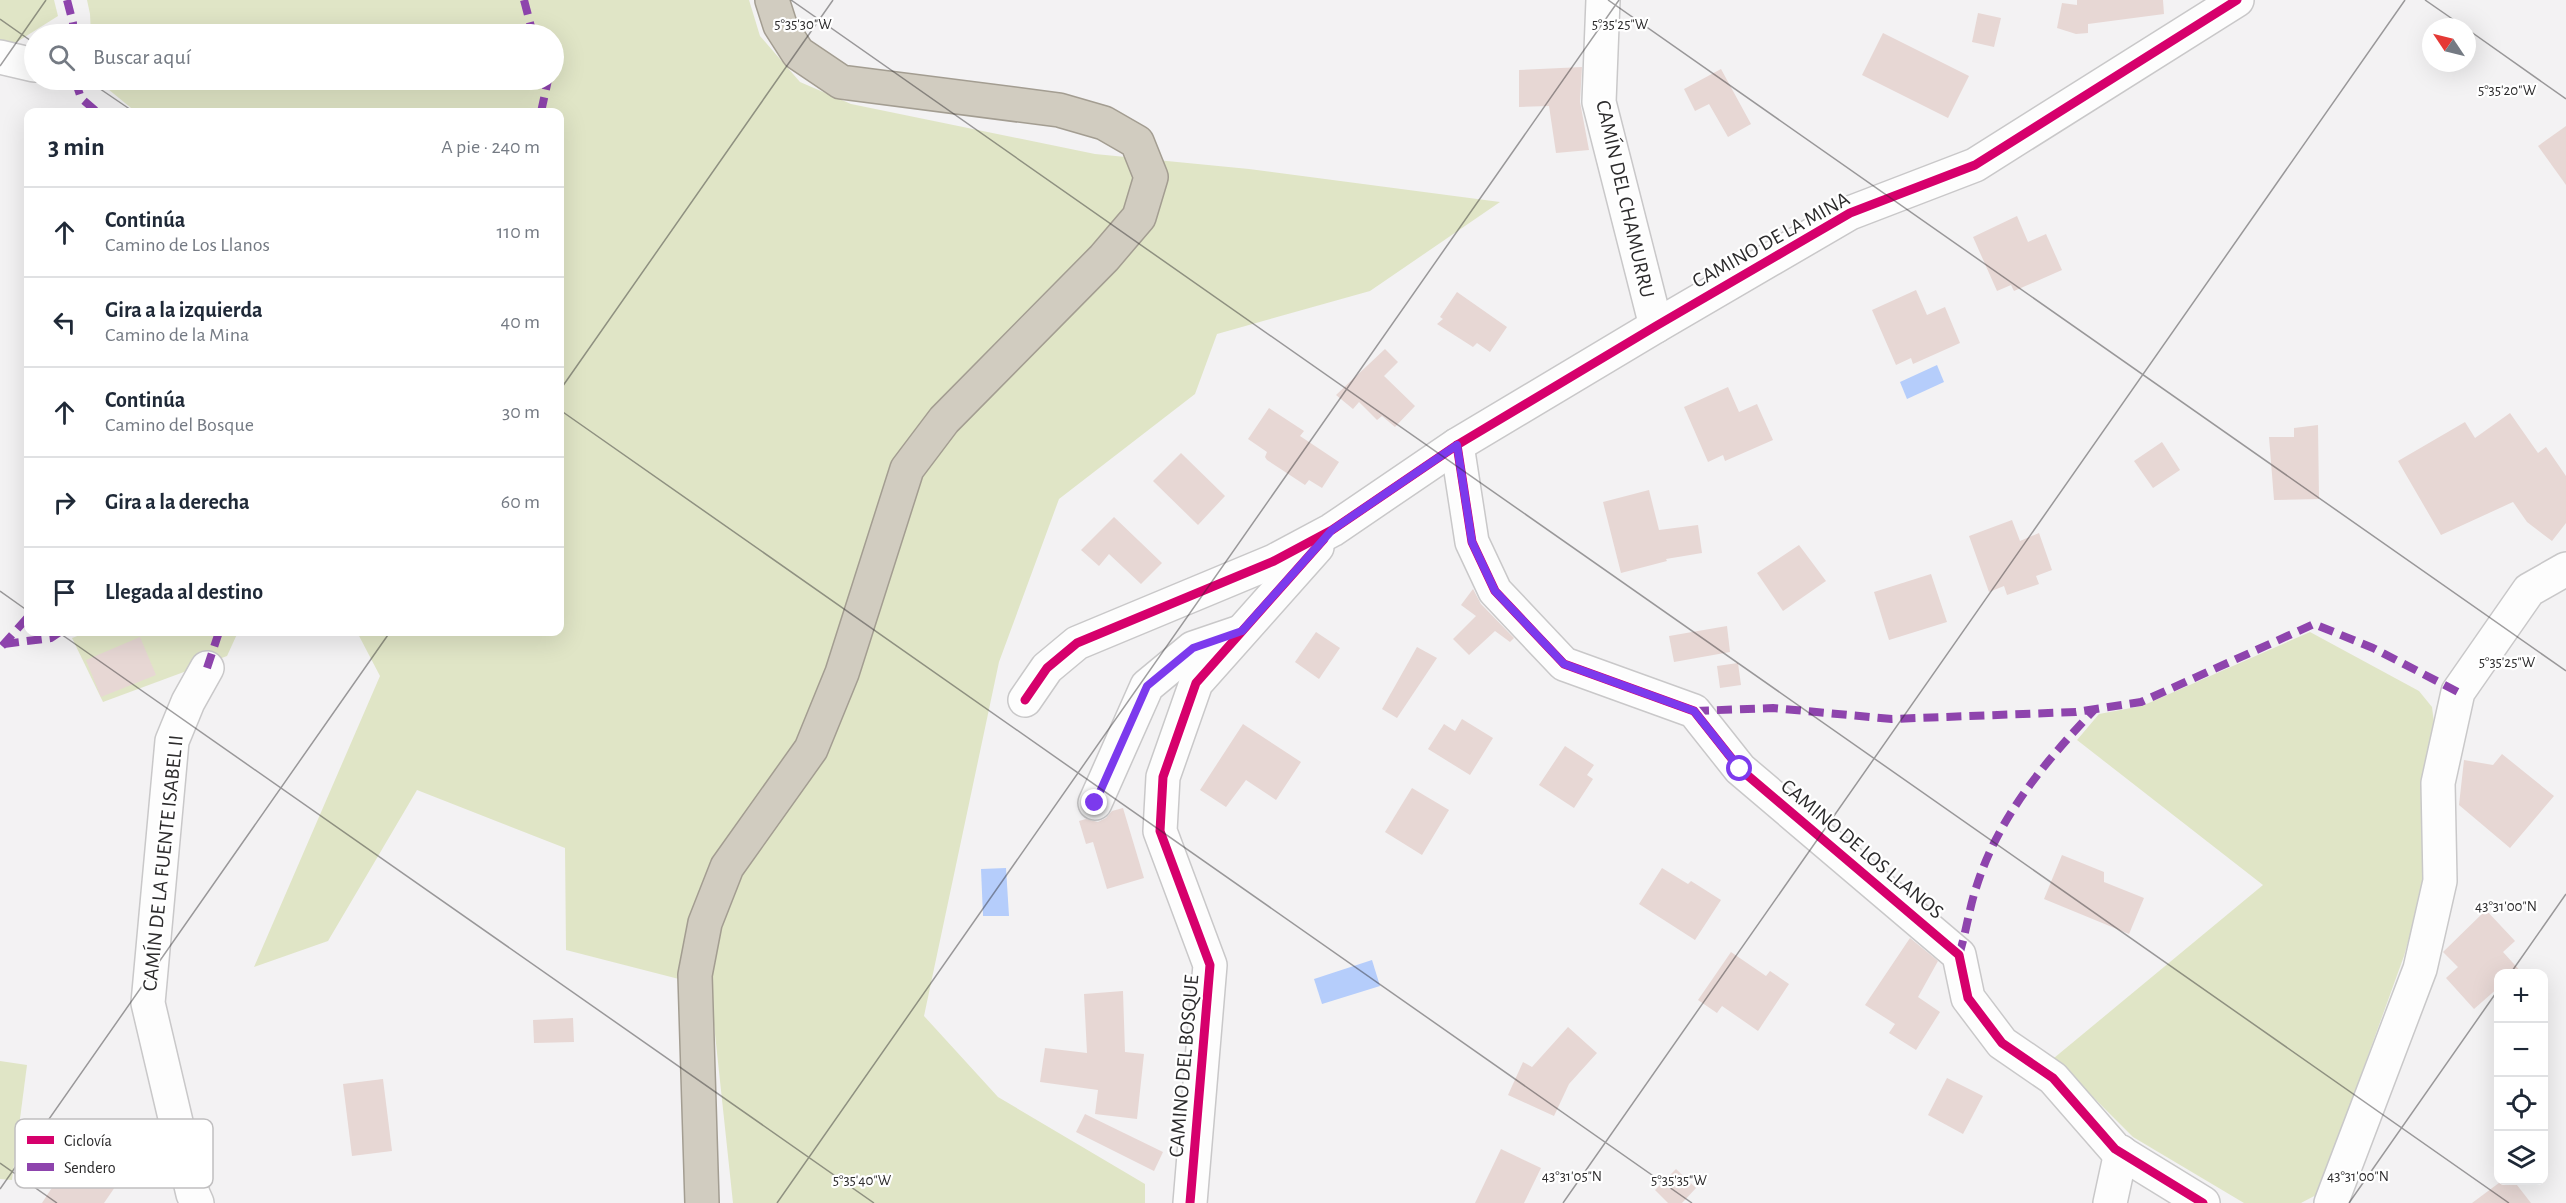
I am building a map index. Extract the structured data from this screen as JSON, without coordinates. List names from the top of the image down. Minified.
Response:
{"streets":{"street":["CAMÍN DEL CHAMURRU","CAMINO DE LA MINA","CAMINO DE LOS LLANOS","CAMÍN DE LA FUENTE ISABEL II","CAMINO DEL BOSQUE"]},"crossings":[["CAMÍN DEL CHAMURRU","CAMINO DE LA MINA"],["CAMINO DE LA MINA","CAMINO DE LOS LLANOS"],["CAMINO DE LA MINA","CAMINO DEL BOSQUE"]],"legend":["Ciclovía","Sendero"],"north":"top left","page":{"search":"Buscar aquí","heading":["3 min","A pie · 240 m"],"list":[["Continúa","Camino de Los Llanos","110 m"],["Gira a la izquierda","Camino de la Mina","40 m"],["Continúa","Camino del Bosque","30 m"],["Gira a la derecha","60 m"],"Llegada al destino"],"map_buttons":["+","−"]},"coordinates":["5°35'30\"W","5°35'25\"W","5°35'20\"W","43°31'00\"N","43°31'05\"N","5°35'40\"W","5°35'35\"W"]}
